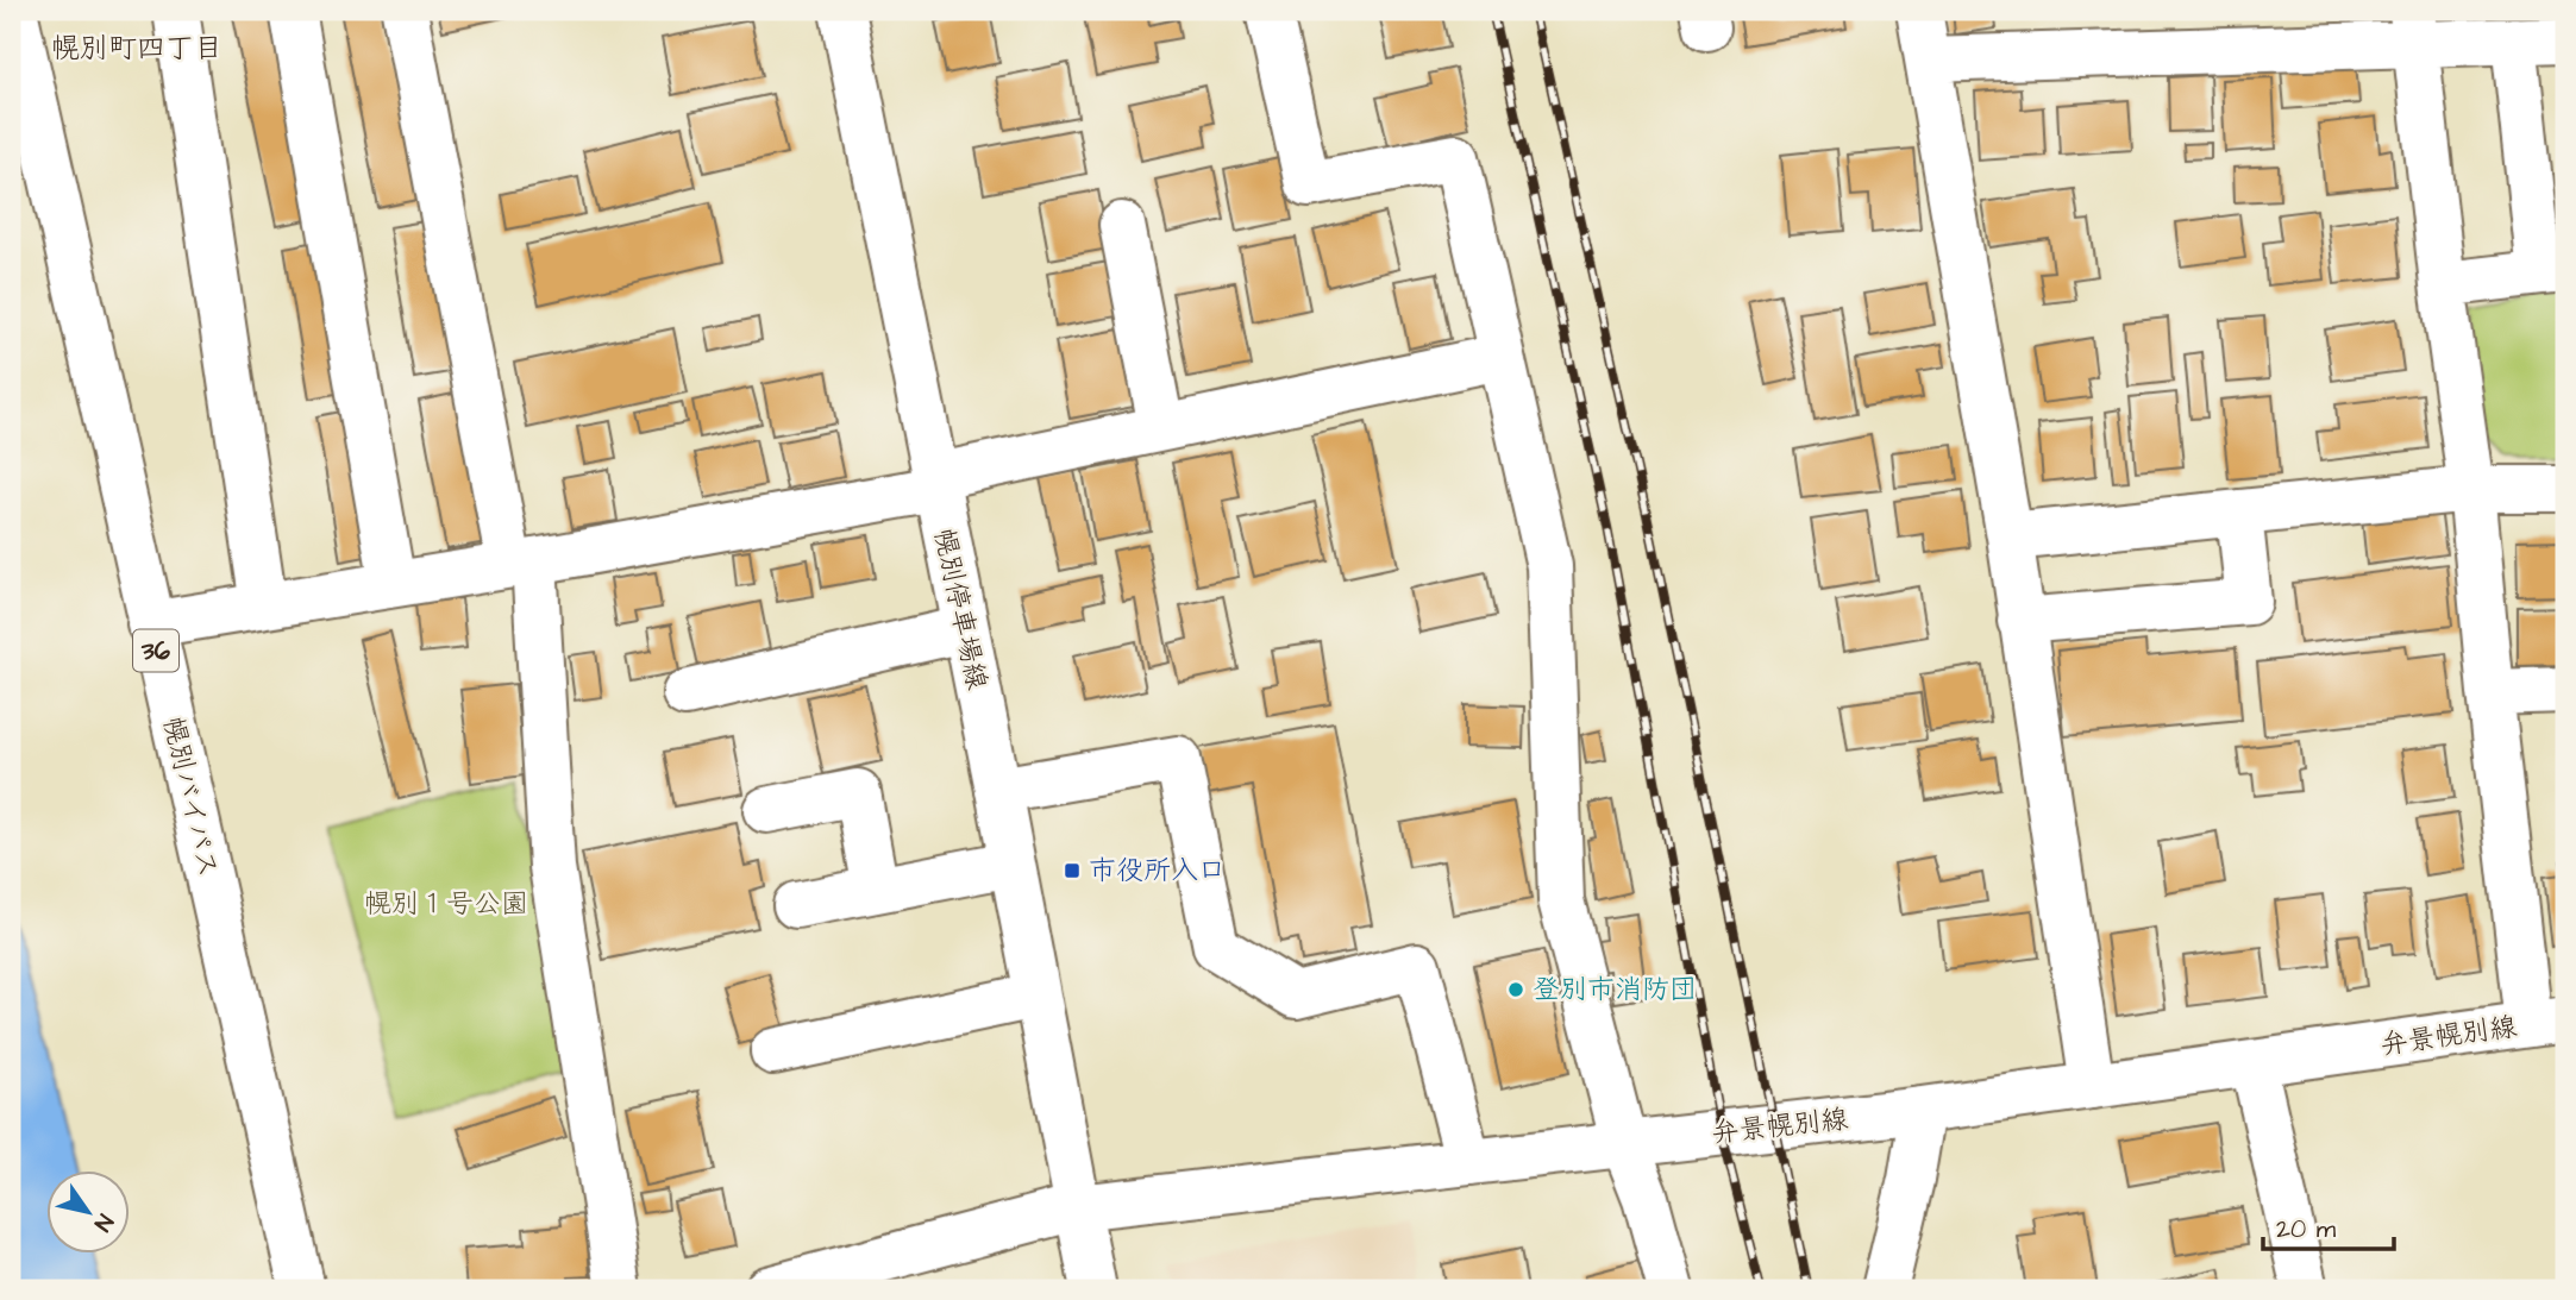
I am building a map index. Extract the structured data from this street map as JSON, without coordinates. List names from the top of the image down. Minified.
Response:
{"streets":{"main road":["幌別停車場線","36","幌別バイパス","弁景幌別線"]},"crossings":[["幌別停車場線","弁景幌別線"]],"districts":["幌別町四丁目"],"parks":["幌別１号公園"],"places":{"transit":["市役所入口"],"other":["登別市消防団"]},"scale_bar":"20 m","north":"bottom right"}
